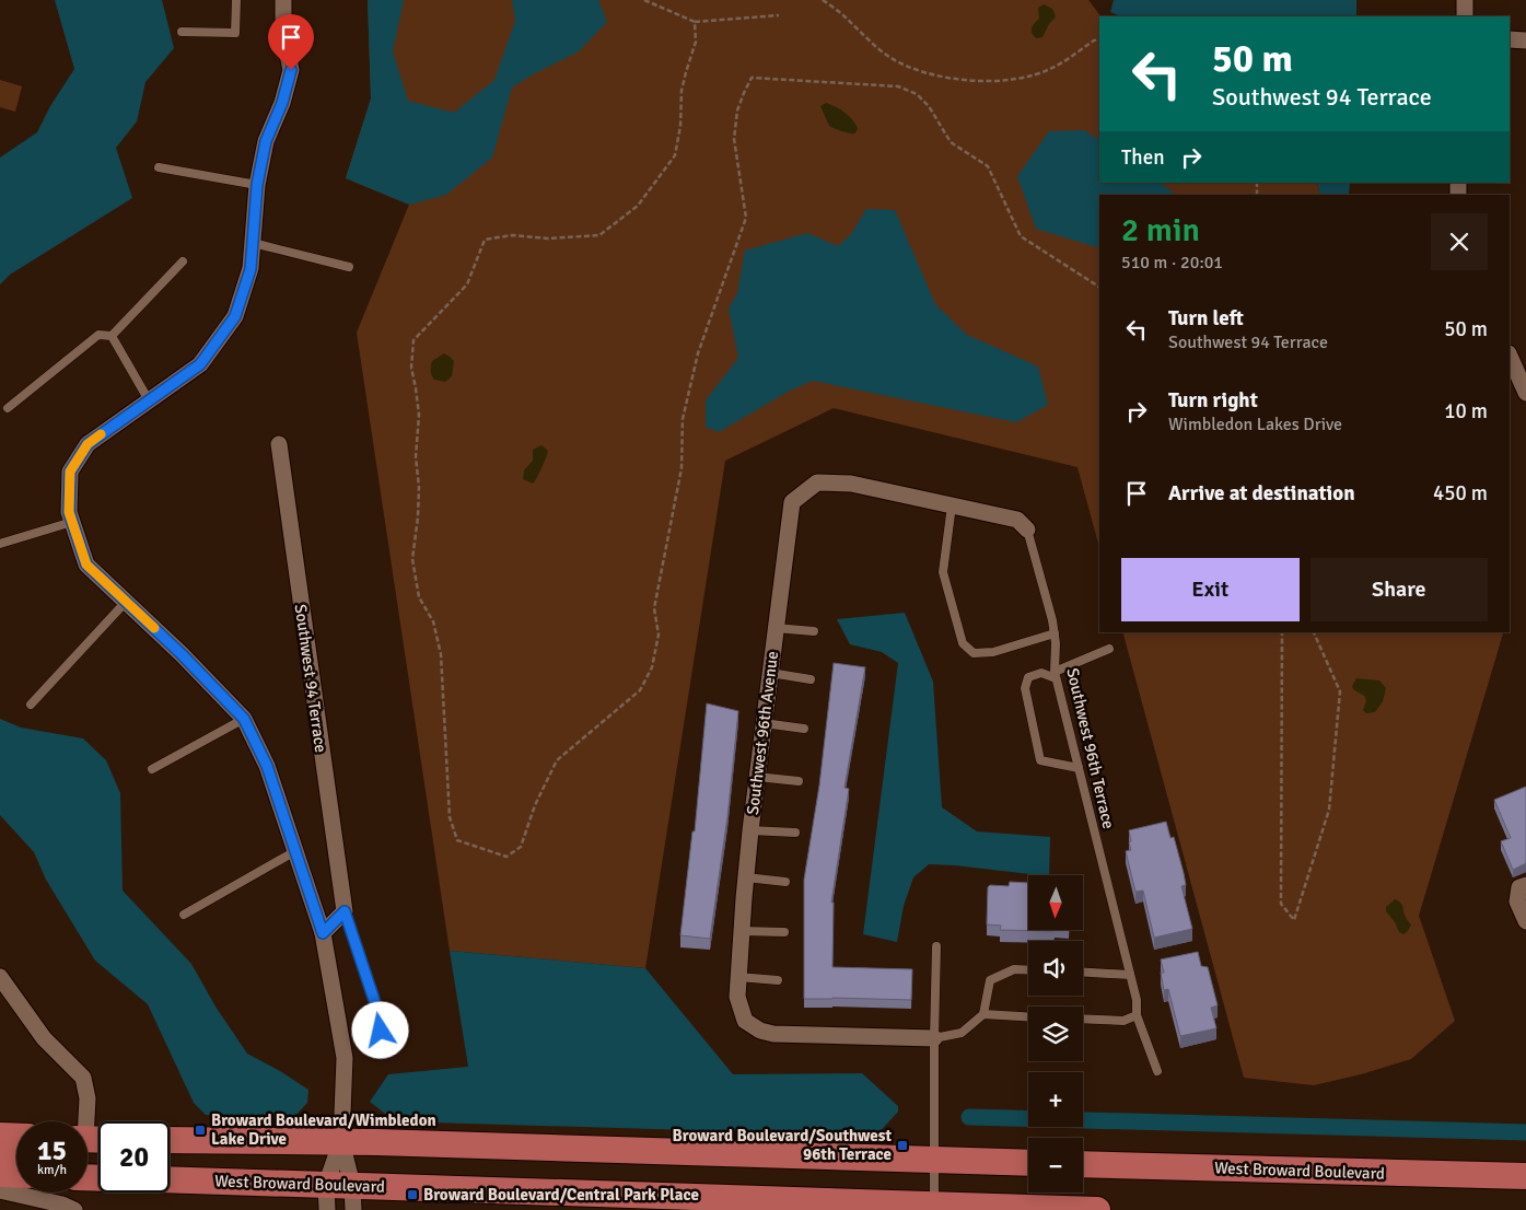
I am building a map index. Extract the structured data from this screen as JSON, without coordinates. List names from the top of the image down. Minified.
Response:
{"streets":{"main road":["West Broward Boulevard"],"street":["Southwest 94 Terrace","Southwest 96th Avenue"],"lane":["Southwest 96th Terrace"]},"crossings":[["Southwest 96th Avenue","Southwest 96th Terrace"]],"places":{"transit":["Broward Boulevard/Wimbledon Lake Drive","Broward Boulevard/Southwest 96th Terrace","Broward Boulevard/Central Park Place"]},"north":"bottom","page":{"turn":["50 m","Southwest 94 Terrace"],"then":"Then","heading":["2 min","510 m · 20:01"],"list":[{"name":"Turn left","note":"Southwest 94 Terrace","value":"50 m"},{"name":"Turn right","note":"Wimbledon Lakes Drive","value":"10 m"},{"name":"Arrive at destination","value":"450 m"}],"buttons":["Exit","Share"],"map_buttons":["+","−"],"speed":"15 km/h","limit":"20"}}
